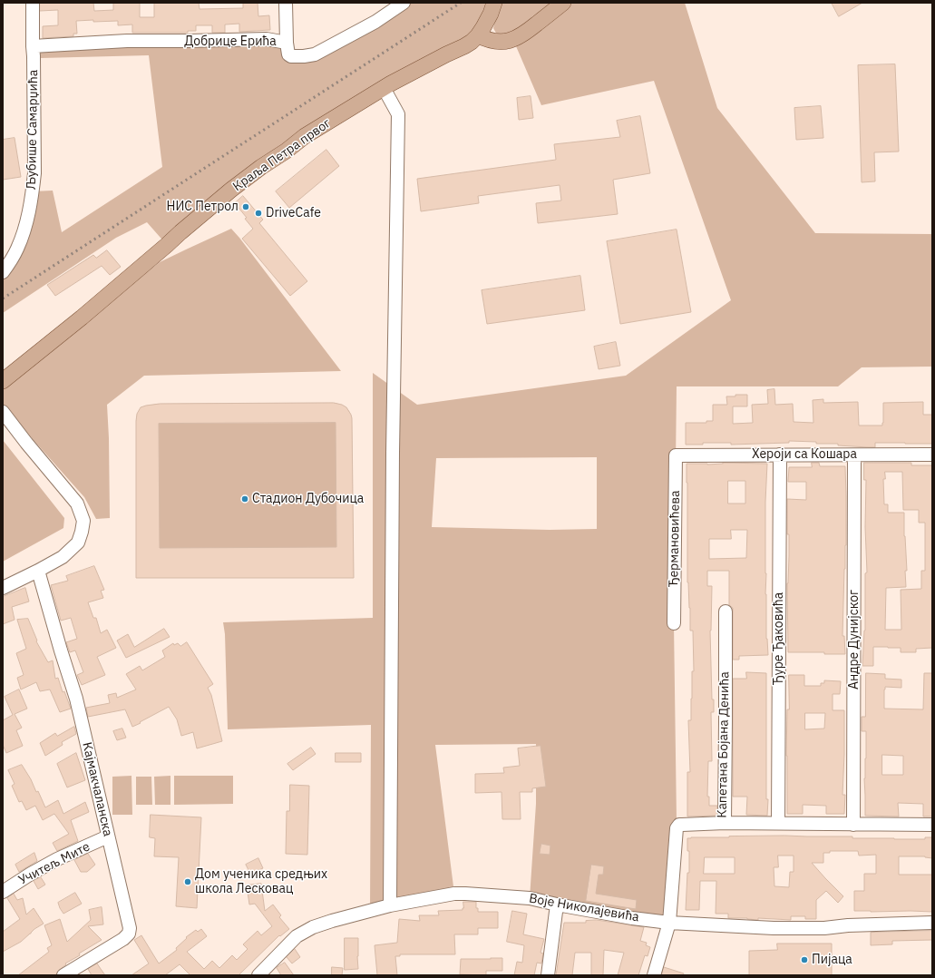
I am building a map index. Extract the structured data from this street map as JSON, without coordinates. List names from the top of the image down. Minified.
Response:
{"streets":{"main road":["Краља Петра првог"],"street":["Добрице Ерића","Љубише Самарџића","Хероји са Кошара","Ђермановићева","Ђуре Ђаковића","Андре Дунијског","Капетана Бојана Денића","Кајмакчаланска","Учитељ Мите","Воје Николајевића"]},"crossings":[["Добрице Ерића","Љубише Самарџића"],["Хероји са Кошара","Ђермановићева"],["Хероји са Кошара","Ђуре Ђаковића"],["Хероји са Кошара","Андре Дунијског"],["Капетана Бојана Денића","Воје Николајевића"],["Кајмакчаланска","Учитељ Мите"]],"places":["НИС Петрол","DriveCafe","Стадион Дубочица","Дом ученика средњих школа Лесковац","Пијаца"]}
